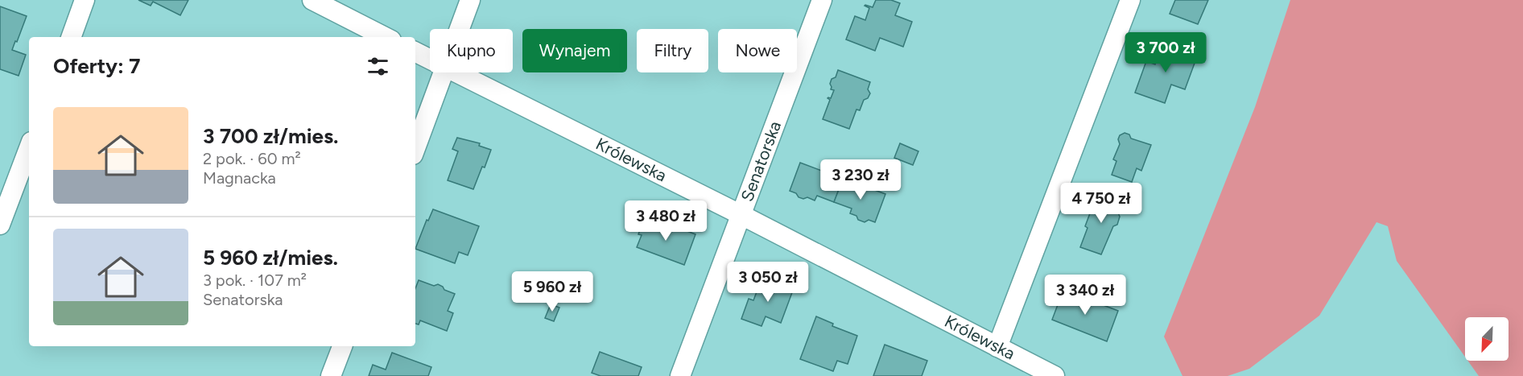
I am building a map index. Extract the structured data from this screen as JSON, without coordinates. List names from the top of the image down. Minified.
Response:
{"streets":{"street":["Królewska","Senatorska"]},"crossings":[["Królewska","Senatorska"]],"north":"bottom left","page":{"chip":["Kupno","Wynajem","Filtry","Nowe"],"price":["3 700 zł","3 230 zł","4 750 zł","3 480 zł","3 050 zł","5 960 zł","3 340 zł"],"heading":"Oferty: 7","list":[{"name":"3 700 zł/mies.","note":"2 pok. · 60 m² · Magnacka"},{"name":"5 960 zł/mies.","note":"3 pok. · 107 m² · Senatorska"}]}}
